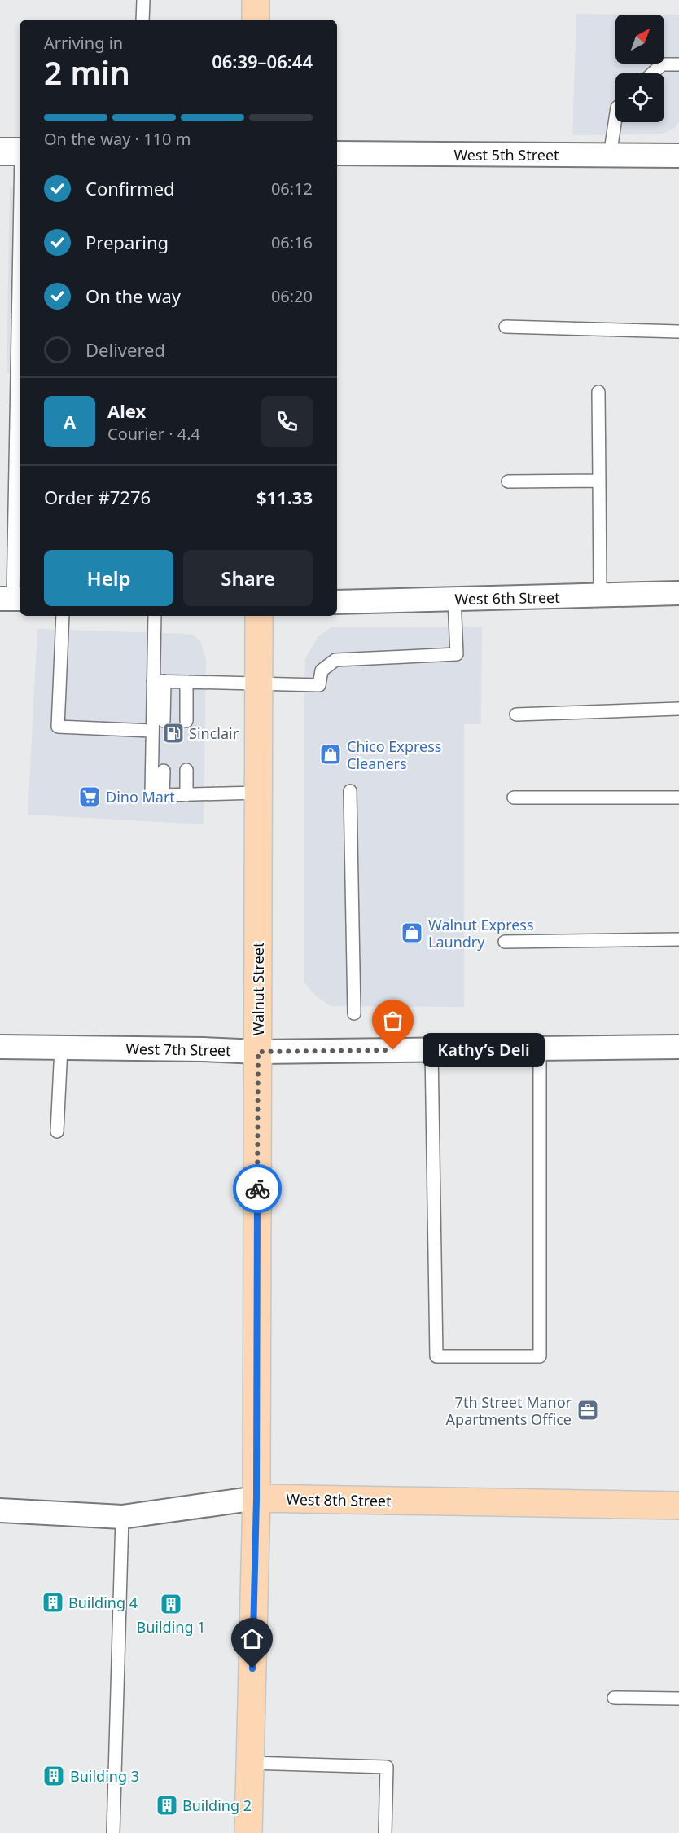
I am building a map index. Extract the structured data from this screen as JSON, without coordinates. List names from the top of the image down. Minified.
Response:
{"streets":{"main road":["Walnut Street","West 8th Street"],"street":["West 5th Street","West 6th Street","West 7th Street"]},"crossings":[["Walnut Street","West 7th Street"],["Walnut Street","West 8th Street"]],"places":{"fuel station":["Sinclair"],"shop":["Chico Express Cleaners","Walnut Express Laundry"],"supermarket":["Dino Mart"],"other":["Kathy’s Deli"],"office":["7th Street Manor Apartments Office"],"building":["Building 4","Building 1","Building 3","Building 2"]},"north":"top right","page":{"heading":["2 min","Arriving in","06:39–06:44"],"panel":["Alex","Courier · 4.4","Order #7276","$11.33"],"bar":"On the way · 110 m","list":[["Confirmed","06:12"],["Preparing","06:16"],["On the way","06:20"],"Delivered"],"round":"A","buttons":["Help","Share"],"bubble":"Kathy’s Deli"}}
